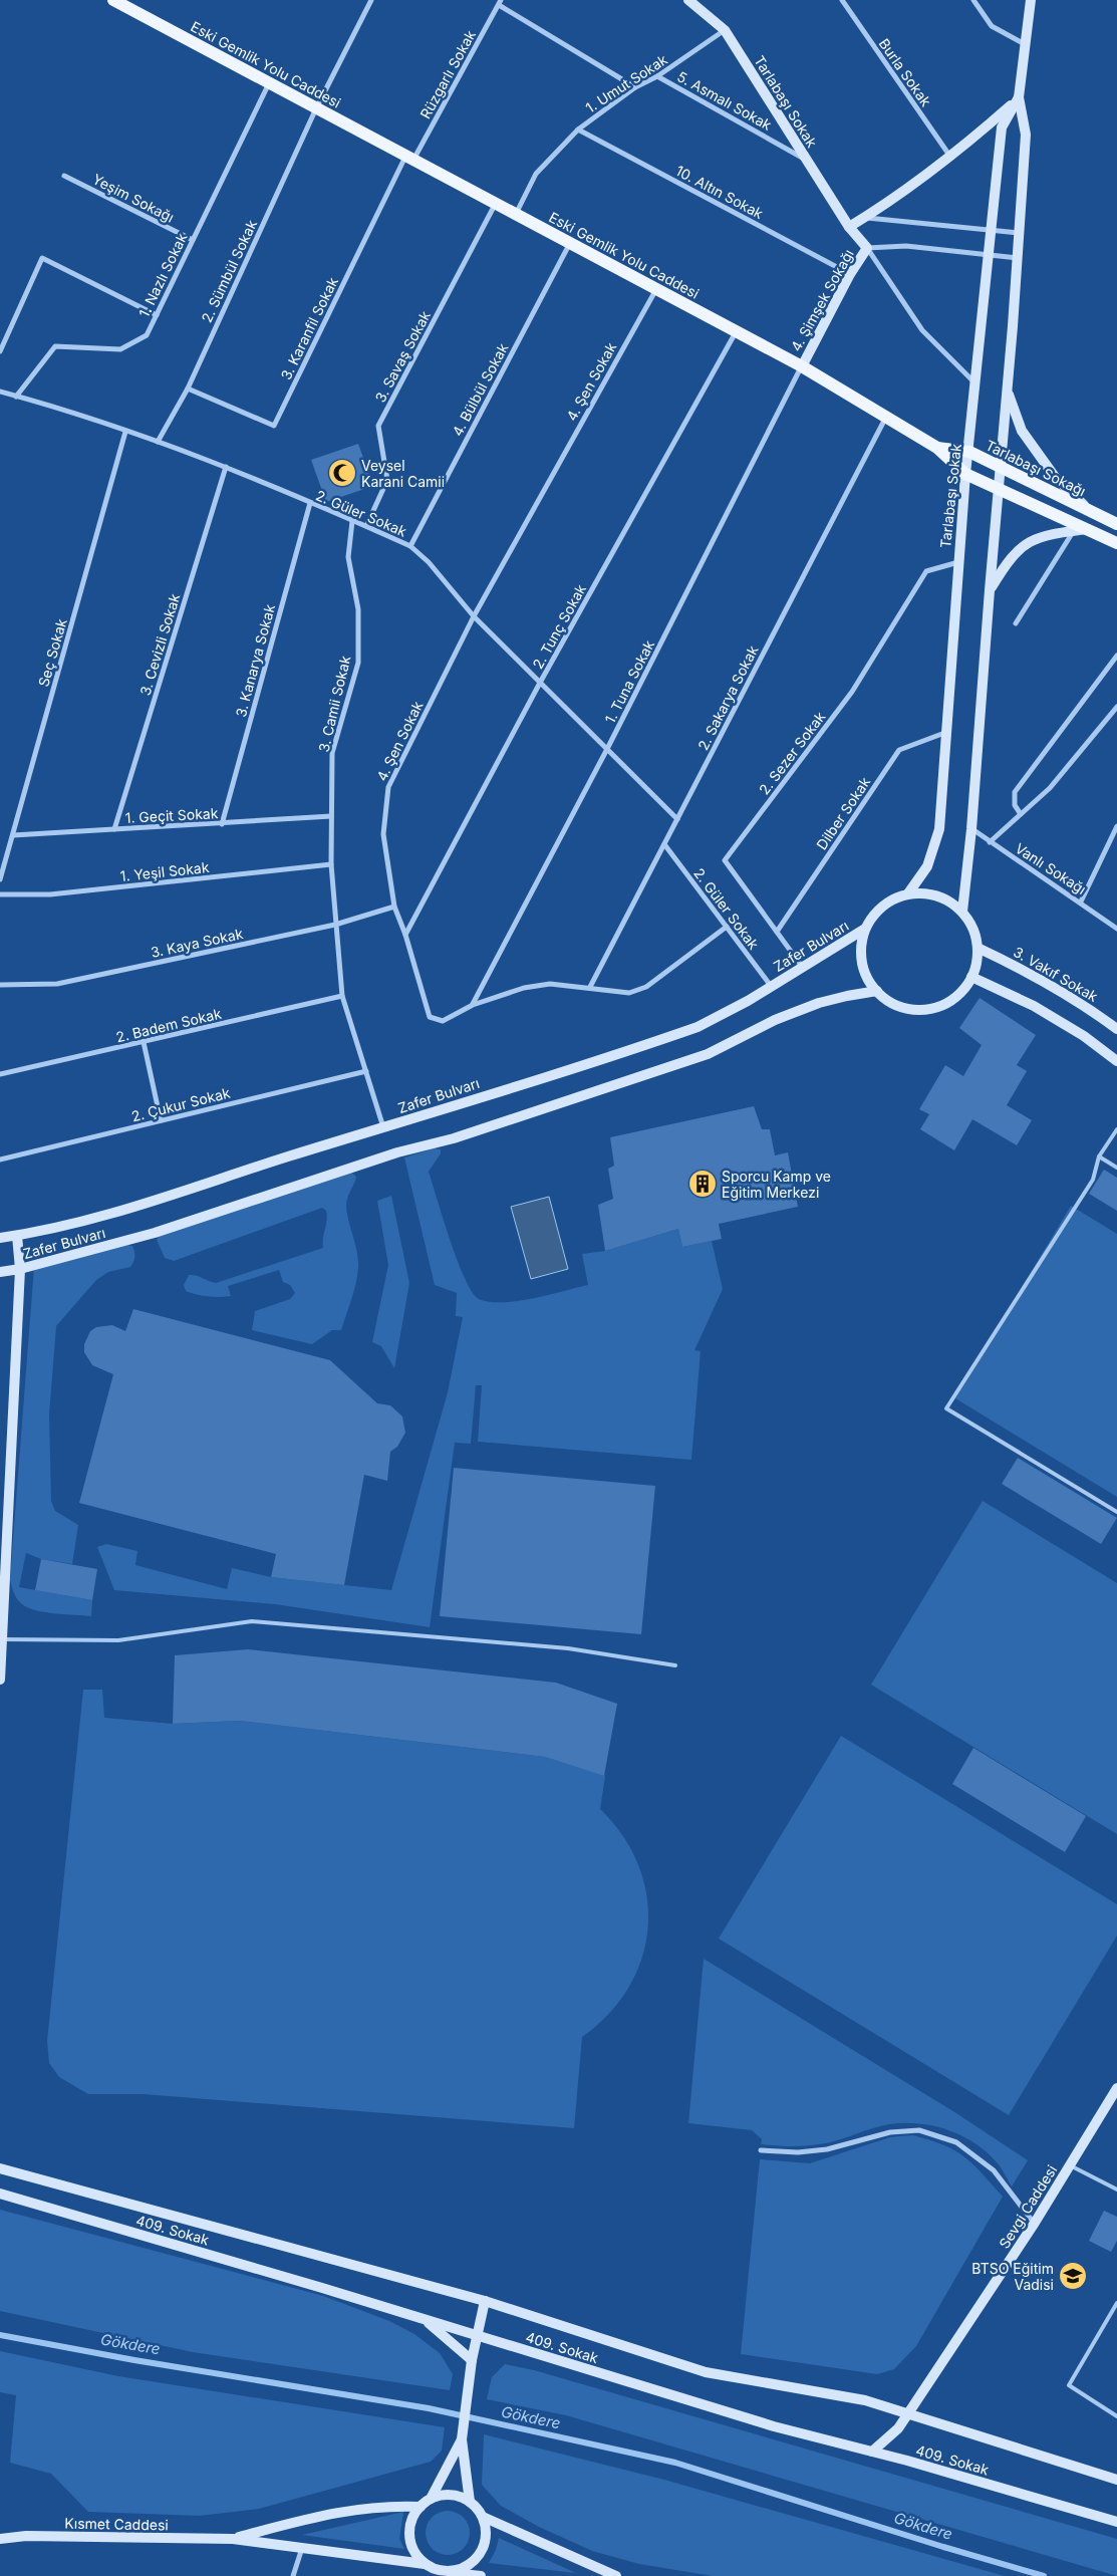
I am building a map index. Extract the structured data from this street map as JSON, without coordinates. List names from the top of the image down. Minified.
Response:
{"streets":{"main road":["Eski Gemlik Yolu Caddesi","Tarlabaşı Sokak","4. Şimşek Sokağı","Tarlabaşı Sokağı","Zafer Bulvarı","3. Vakıf Sokak","Sevgi Caddesi","409. Sokak","Kısmet Caddesi"],"street":["Burla Sokak","Rüzgarlı Sokak","1. Umut Sokak","5. Asmalı Sokak","10. Altın Sokak","Yeşim Sokağı","2. Sümbül Sokak","1. Nazlı Sokak","3. Karanfil Sokak","3. Savaş Sokak","4. Şen Sokak","4. Bülbül Sokak","2. Güler Sokak","2. Tunç Sokak","3. Cevizli Sokak","Seç Sokak","3. Kanarya Sokak","1. Tuna Sokak","2. Sakarya Sokak","3. Camii Sokak","2. Sezer Sokak","Dilber Sokak","1. Geçit Sokak","Vanlı Sokağı","1. Yeşil Sokak","3. Kaya Sokak","2. Badem Sokak","2. Çukur Sokak"]},"crossings":[["Eski Gemlik Yolu Caddesi","Rüzgarlı Sokak"],["Eski Gemlik Yolu Caddesi","1. Umut Sokak"],["Eski Gemlik Yolu Caddesi","Tarlabaşı Sokak"],["Eski Gemlik Yolu Caddesi","2. Sümbül Sokak"],["Eski Gemlik Yolu Caddesi","1. Nazlı Sokak"],["Eski Gemlik Yolu Caddesi","4. Şimşek Sokağı"],["Eski Gemlik Yolu Caddesi","3. Karanfil Sokak"],["Eski Gemlik Yolu Caddesi","3. Savaş Sokak"],["Eski Gemlik Yolu Caddesi","4. Şen Sokak"],["Eski Gemlik Yolu Caddesi","4. Bülbül Sokak"],["Eski Gemlik Yolu Caddesi","Tarlabaşı Sokağı"],["Eski Gemlik Yolu Caddesi","2. Tunç Sokak"],["Eski Gemlik Yolu Caddesi","1. Tuna Sokak"],["Eski Gemlik Yolu Caddesi","2. Sakarya Sokak"],["Rüzgarlı Sokak","3. Karanfil Sokak"],["1. Umut Sokak","5. Asmalı Sokak"],["1. Umut Sokak","Tarlabaşı Sokak"],["1. Umut Sokak","10. Altın Sokak"],["5. Asmalı Sokak","Tarlabaşı Sokak"],["Tarlabaşı Sokak","4. Şimşek Sokağı"],["Tarlabaşı Sokak","Tarlabaşı Sokağı"],["Tarlabaşı Sokak","2. Sezer Sokak"],["Tarlabaşı Sokak","Dilber Sokak"],["Tarlabaşı Sokak","Zafer Bulvarı"],["Tarlabaşı Sokak","3. Vakıf Sokak"],["10. Altın Sokak","4. Şimşek Sokağı"],["Yeşim Sokağı","1. Nazlı Sokak"],["2. Sümbül Sokak","3. Karanfil Sokak"],["2. Sümbül Sokak","2. Güler Sokak"],["1. Nazlı Sokak","2. Güler Sokak"],["4. Şimşek Sokağı","1. Tuna Sokak"],["3. Savaş Sokak","2. Güler Sokak"],["4. Şen Sokak","2. Güler Sokak"],["4. Şen Sokak","2. Tunç Sokak"],["4. Şen Sokak","1. Tuna Sokak"],["4. Şen Sokak","2. Sakarya Sokak"],["4. Şen Sokak","3. Kaya Sokak"],["4. Bülbül Sokak","2. Güler Sokak"],["2. Güler Sokak","2. Tunç Sokak"],["2. Güler Sokak","3. Cevizli Sokak"],["2. Güler Sokak","Seç Sokak"],["2. Güler Sokak","3. Kanarya Sokak"],["2. Güler Sokak","1. Tuna Sokak"],["2. Güler Sokak","2. Sakarya Sokak"],["2. Güler Sokak","3. Camii Sokak"],["2. Güler Sokak","Zafer Bulvarı"],["3. Cevizli Sokak","1. Geçit Sokak"],["Seç Sokak","1. Geçit Sokak"],["3. Kanarya Sokak","1. Geçit Sokak"],["3. Camii Sokak","1. Geçit Sokak"],["3. Camii Sokak","1. Yeşil Sokak"],["3. Camii Sokak","3. Kaya Sokak"],["2. Sezer Sokak","Dilber Sokak"],["2. Sezer Sokak","Zafer Bulvarı"],["Zafer Bulvarı","3. Vakıf Sokak"],["Sevgi Caddesi","409. Sokak"]],"water":["Gökdere"],"places":{"mosque":["Veysel Karani Camii"],"building":["Sporcu Kamp ve Eğitim Merkezi"],"school or university":["BTSO Eğitim Vadisi"]}}
